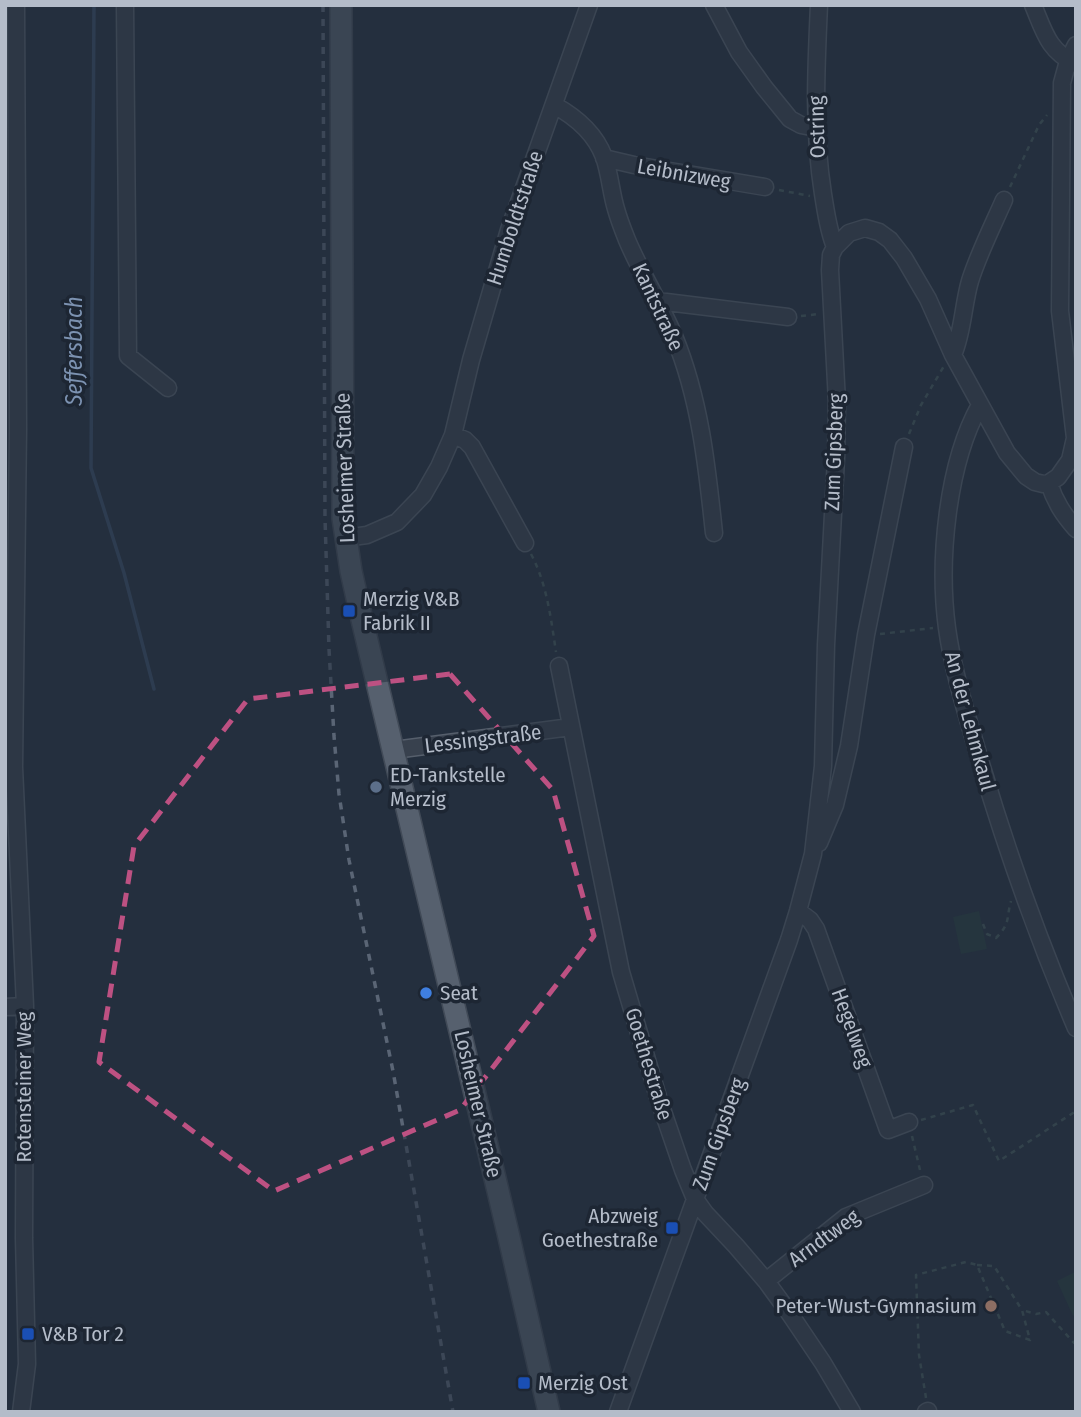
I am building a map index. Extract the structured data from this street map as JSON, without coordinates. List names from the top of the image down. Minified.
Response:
{"streets":{"main road":["Losheimer Straße"],"street":["Ostring","Leibnizweg","Humboldtstraße","Kantstraße","Zum Gipsberg","An der Lehmkaul","Lessingstraße","Hegelweg","Goethestraße","Rotensteiner Weg","Arndtweg"]},"crossings":[["Ostring","Zum Gipsberg"],["Leibnizweg","Kantstraße"],["Humboldtstraße","Kantstraße"],["Humboldtstraße","Losheimer Straße"],["Zum Gipsberg","Hegelweg"],["Zum Gipsberg","Goethestraße"],["Losheimer Straße","Lessingstraße"],["Lessingstraße","Goethestraße"],["Goethestraße","Arndtweg"]],"water":["Seffersbach"],"places":{"transit":["Merzig V&B Fabrik II","Abzweig Goethestraße","V&B Tor 2","Merzig Ost"],"other":["ED-Tankstelle Merzig","Seat","Peter-Wust-Gymnasium"]}}
